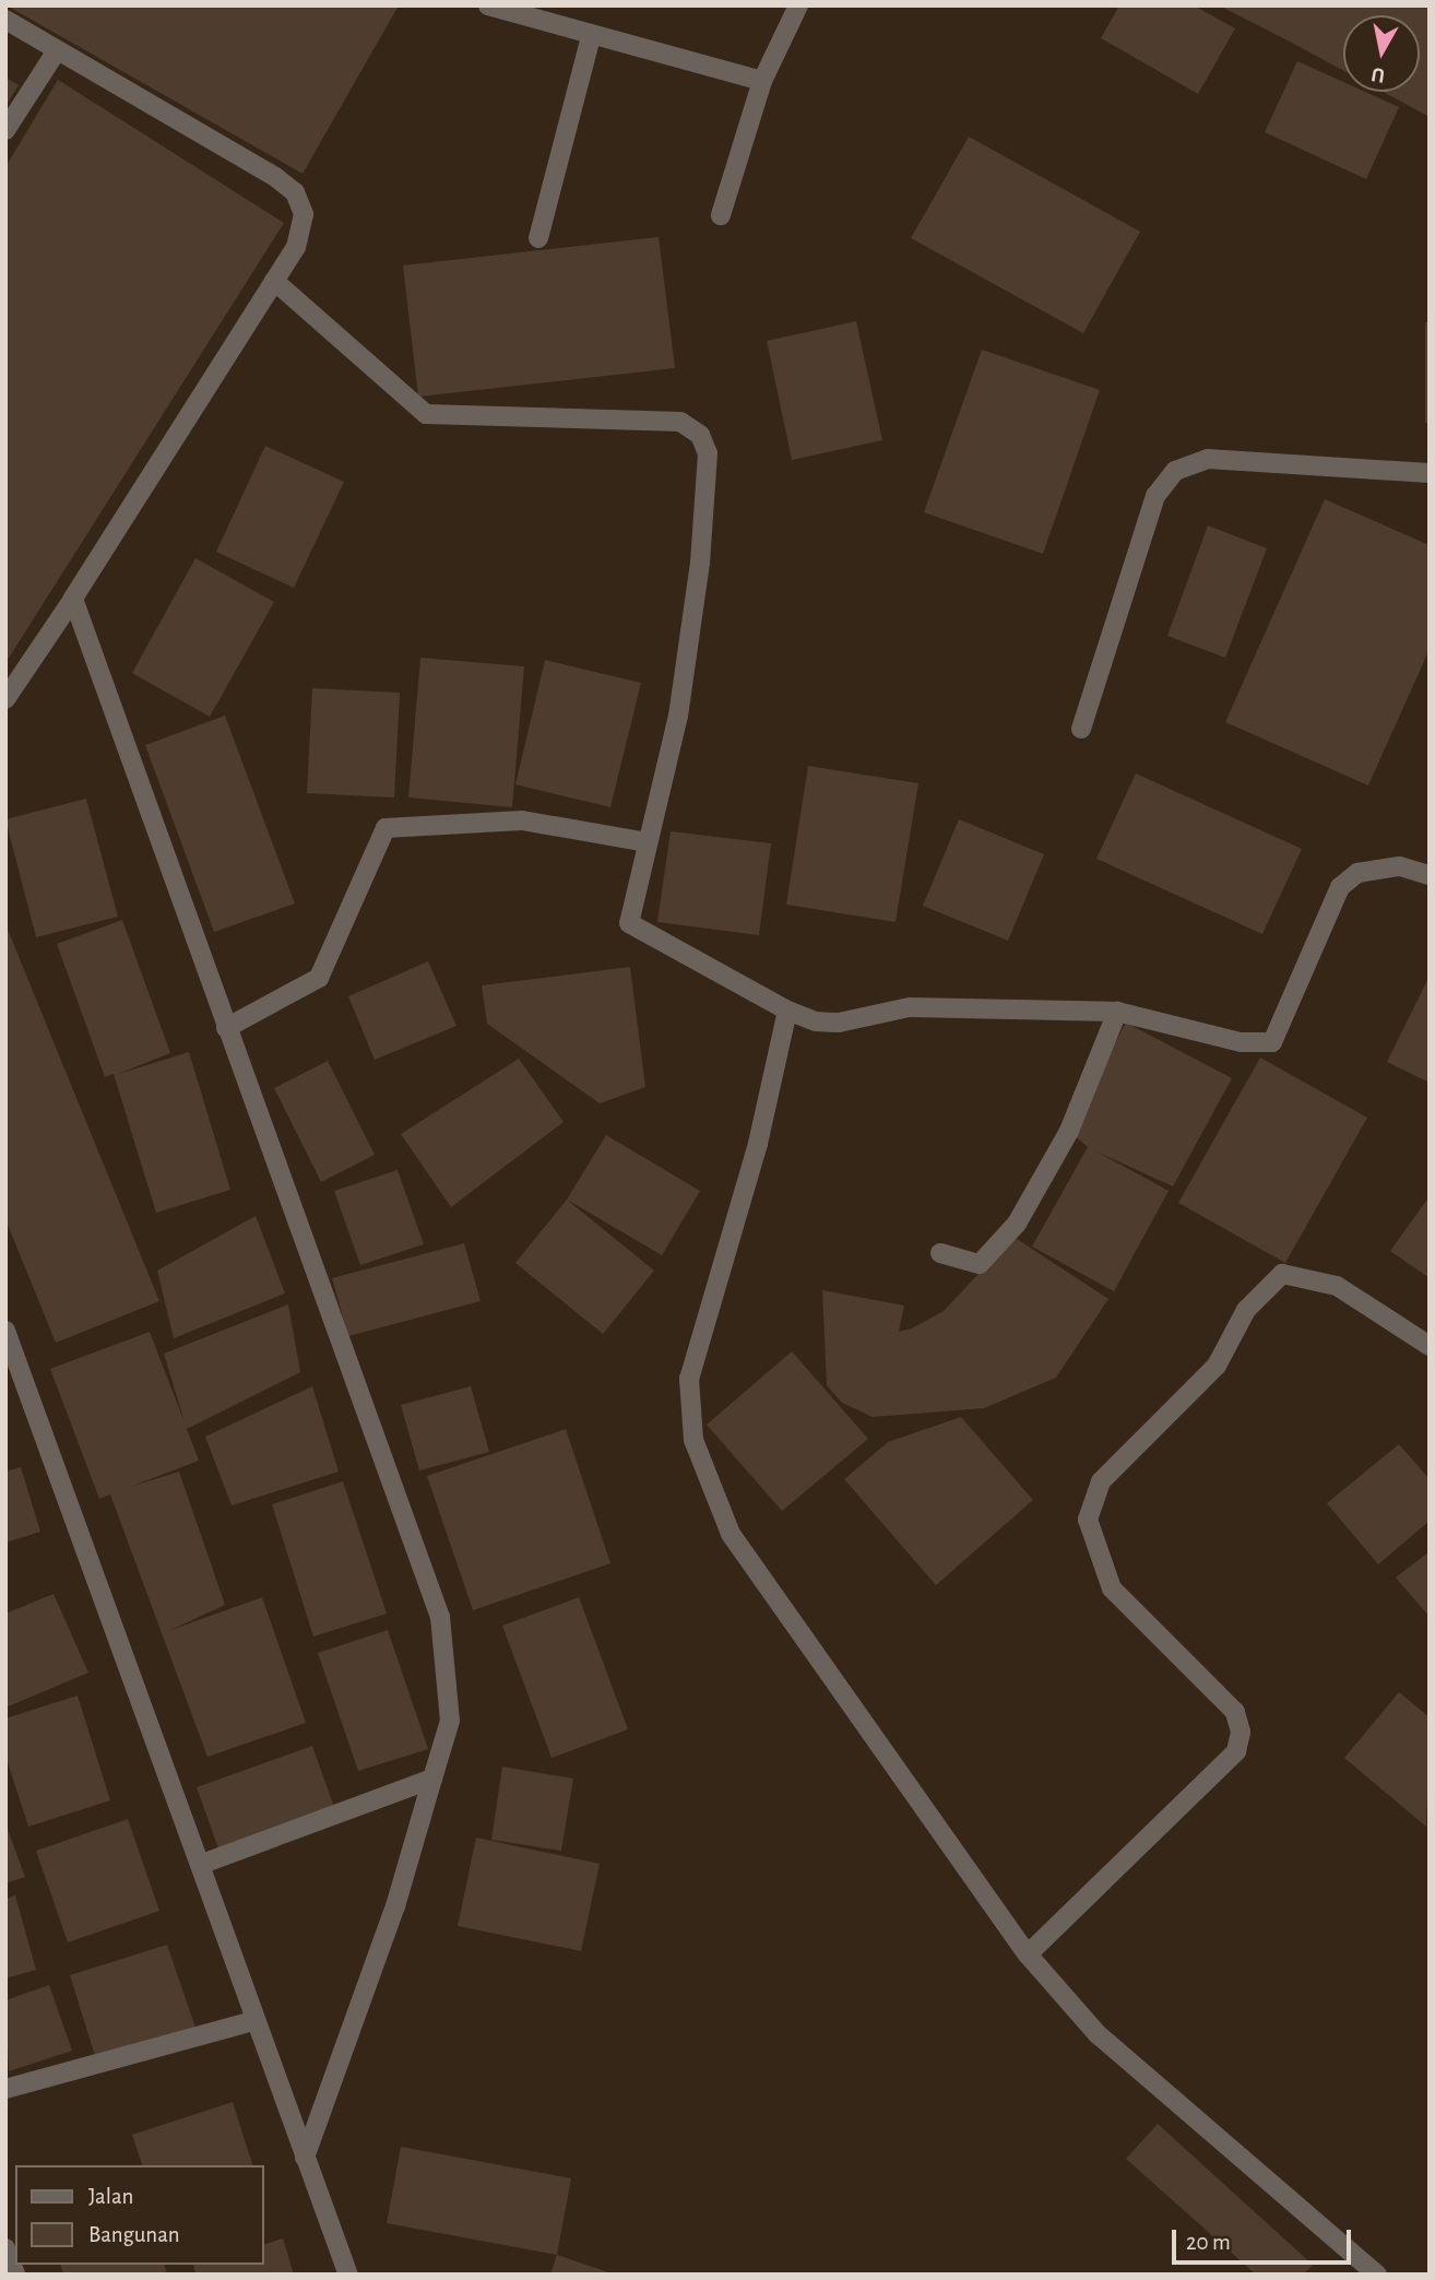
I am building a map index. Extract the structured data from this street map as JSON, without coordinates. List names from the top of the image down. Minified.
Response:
{"legend":["Jalan","Bangunan"],"scale_bar":"20 m","north":"bottom"}
